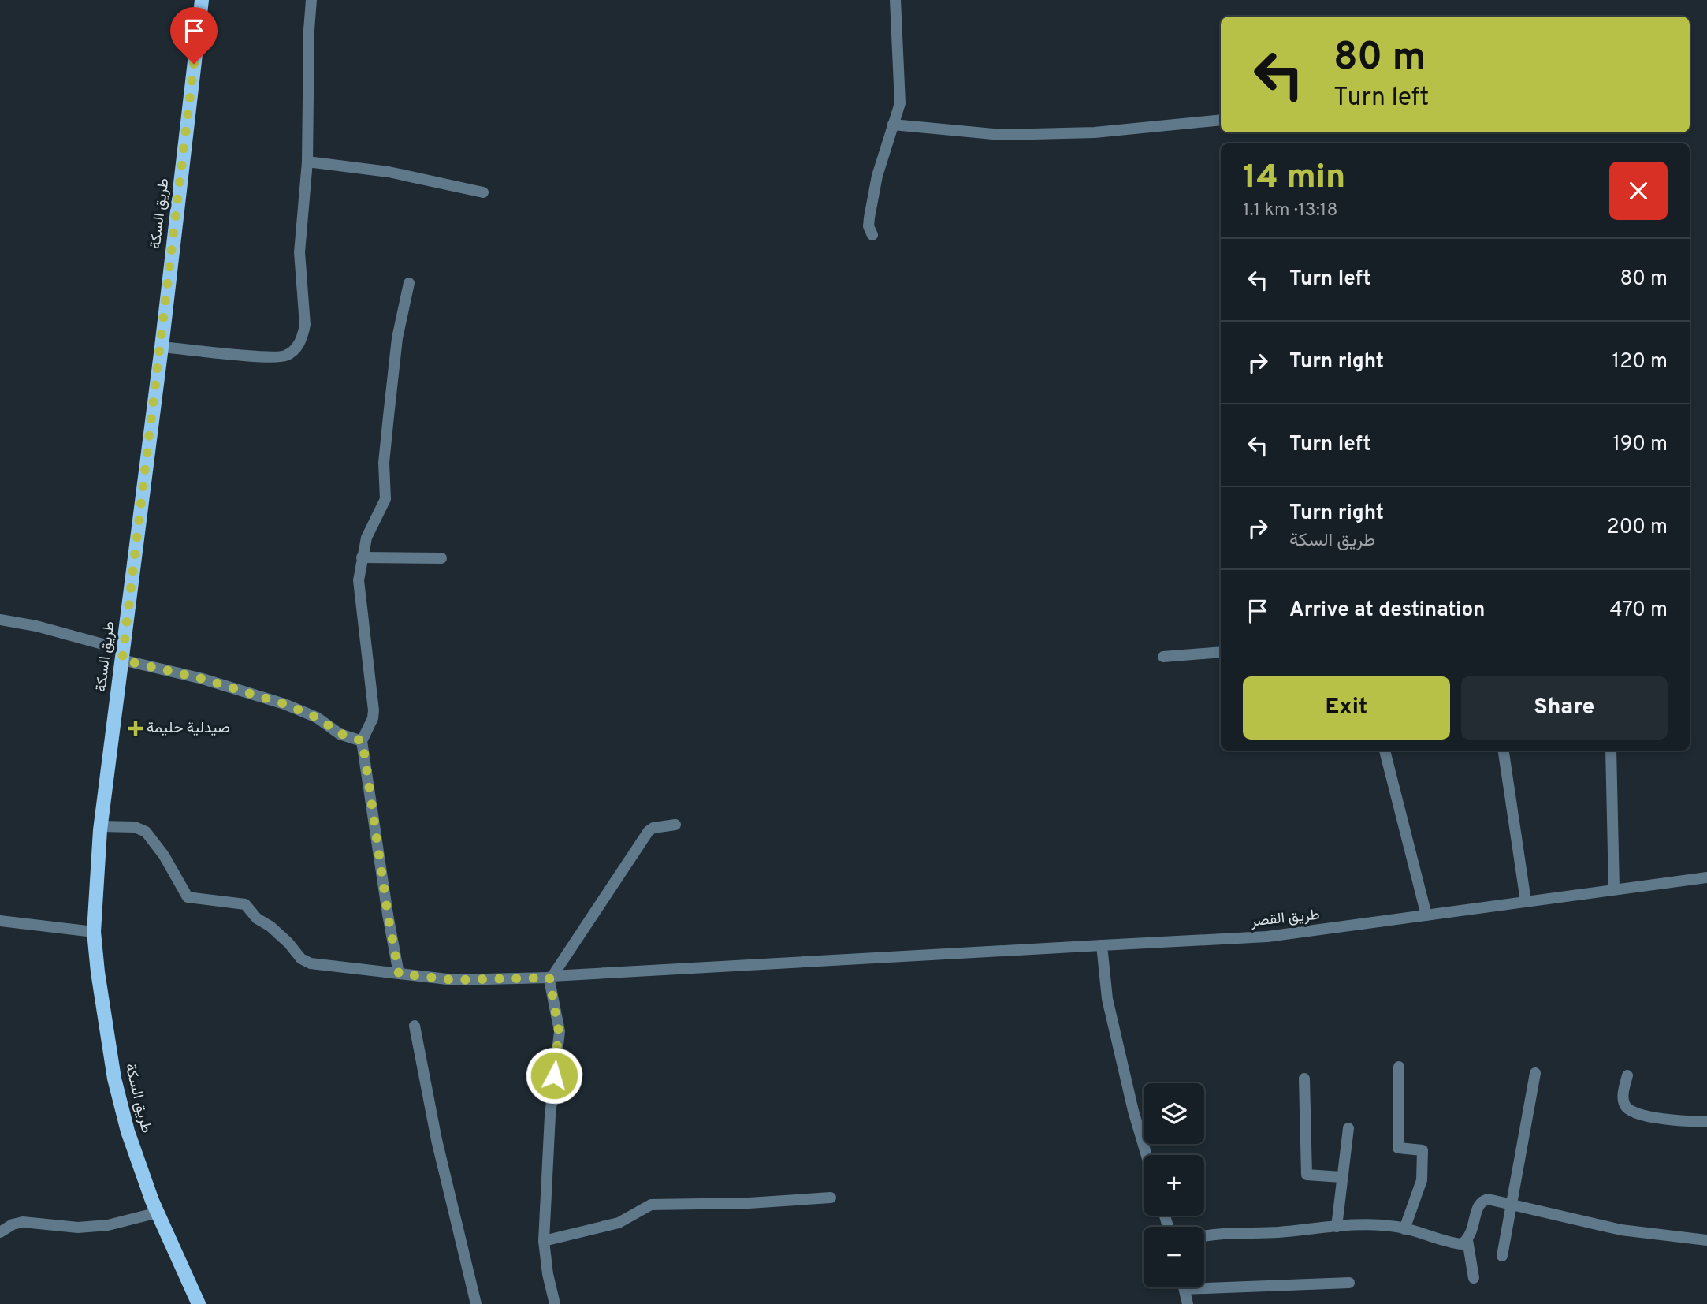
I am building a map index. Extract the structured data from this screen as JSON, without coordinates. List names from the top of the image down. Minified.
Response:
{"streets":{"main road":["طريق السكة"],"street":["طريق القصر"]},"crossings":[["طريق السكة","طريق القصر"]],"places":{"health":["صيدلية حليمة"]},"page":{"turn":["80 m","Turn left"],"heading":["14 min","1.1 km · 13:18"],"list":[{"name":"Turn left","value":"80 m"},{"name":"Turn right","value":"120 m"},{"name":"Turn left","value":"190 m"},{"name":"Turn right","note":"طريق السكة","value":"200 m"},{"name":"Arrive at destination","value":"470 m"}],"buttons":["Exit","Share"],"map_buttons":["+","−"]}}
